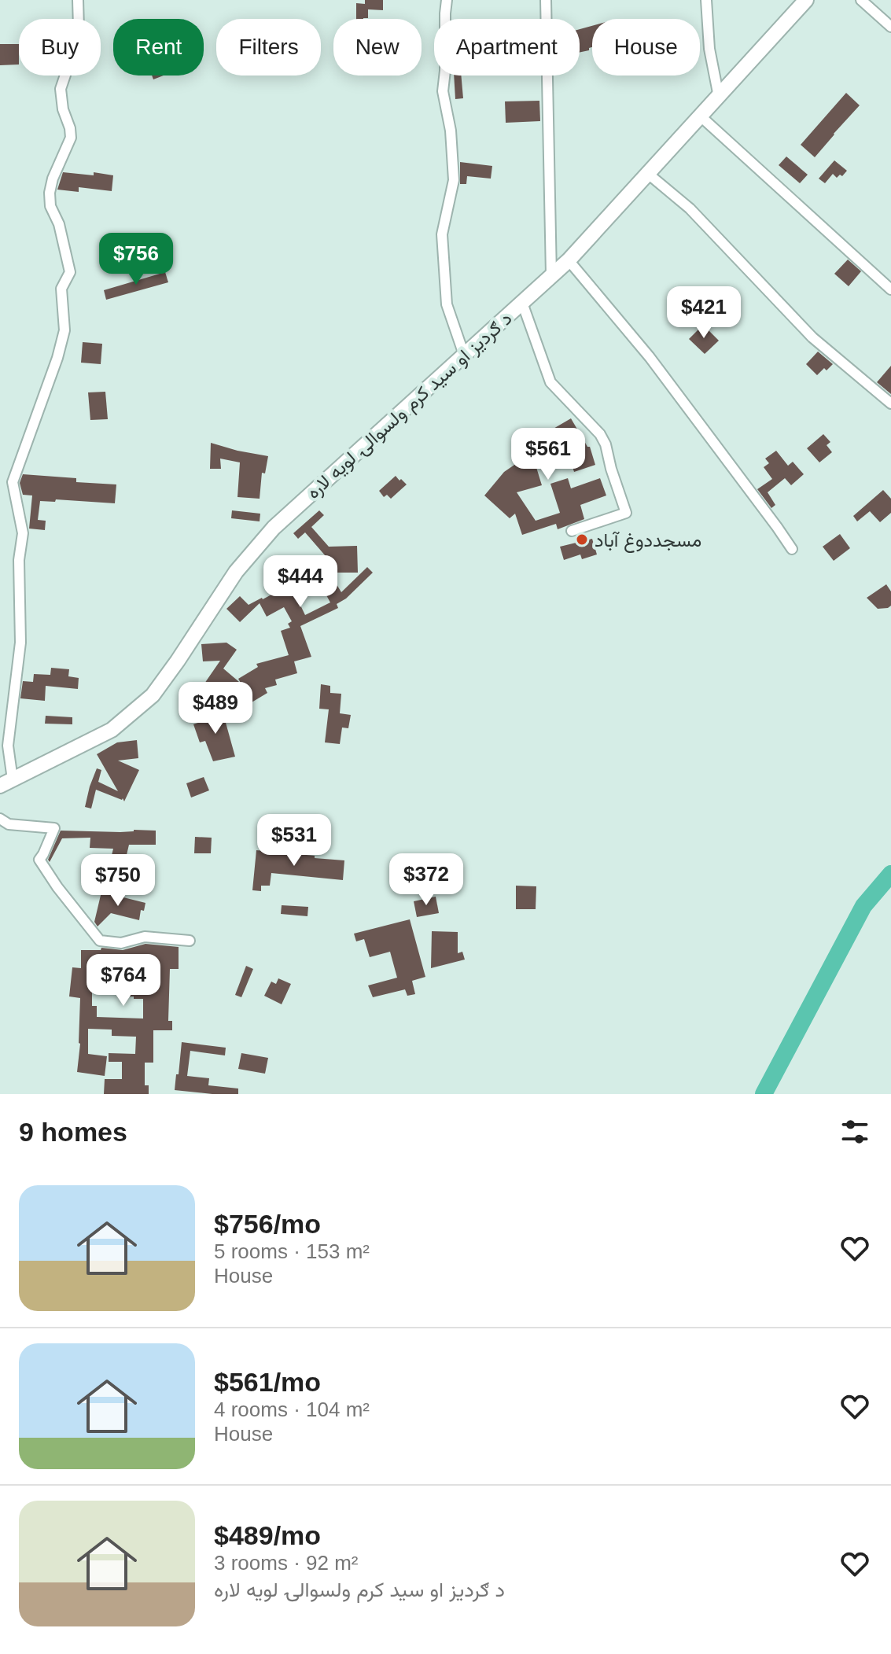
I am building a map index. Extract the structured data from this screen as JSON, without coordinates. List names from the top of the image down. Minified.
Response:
{"streets":{"highway":["د ګردیز او سید کرم ولسوالۍ لویه لاره"]},"places":["مسجددوغ آباد"],"page":{"chip":["Buy","Rent","Filters","New","Apartment","House"],"price":["$756","$421","$561","$444","$489","$531","$372","$750","$764"],"heading":"9 homes","list":[{"name":"$756/mo","note":"5 rooms · 153 m² · House"},{"name":"$561/mo","note":"4 rooms · 104 m² · House"},{"name":"$489/mo","note":"3 rooms · 92 m² · د ګردیز او سید کرم ولسوالۍ لویه لاره"}]}}
